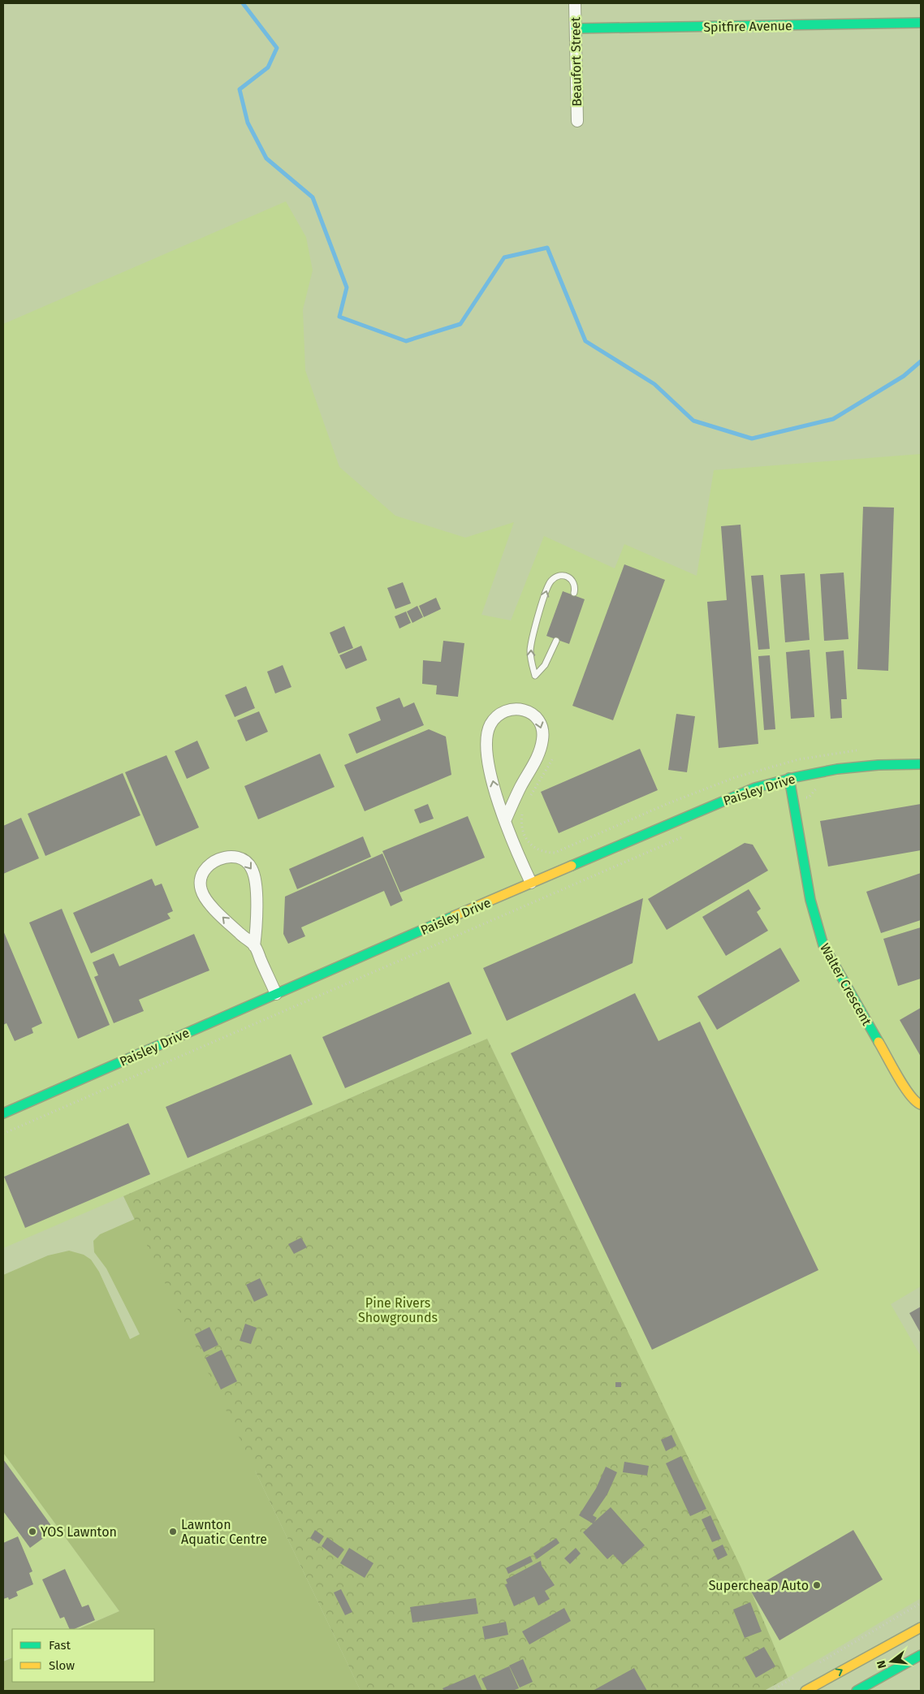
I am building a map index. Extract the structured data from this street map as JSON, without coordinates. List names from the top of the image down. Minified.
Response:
{"streets":{"main road":["Spitfire Avenue","Paisley Drive","Walter Crescent"],"street":["Beaufort Street"]},"crossings":[["Spitfire Avenue","Beaufort Street"],["Paisley Drive","Walter Crescent"]],"parks":["Pine Rivers Showgrounds"],"places":["YOS Lawnton","Lawnton Aquatic Centre","Supercheap Auto"],"legend":["Fast","Slow"],"north":"left"}
